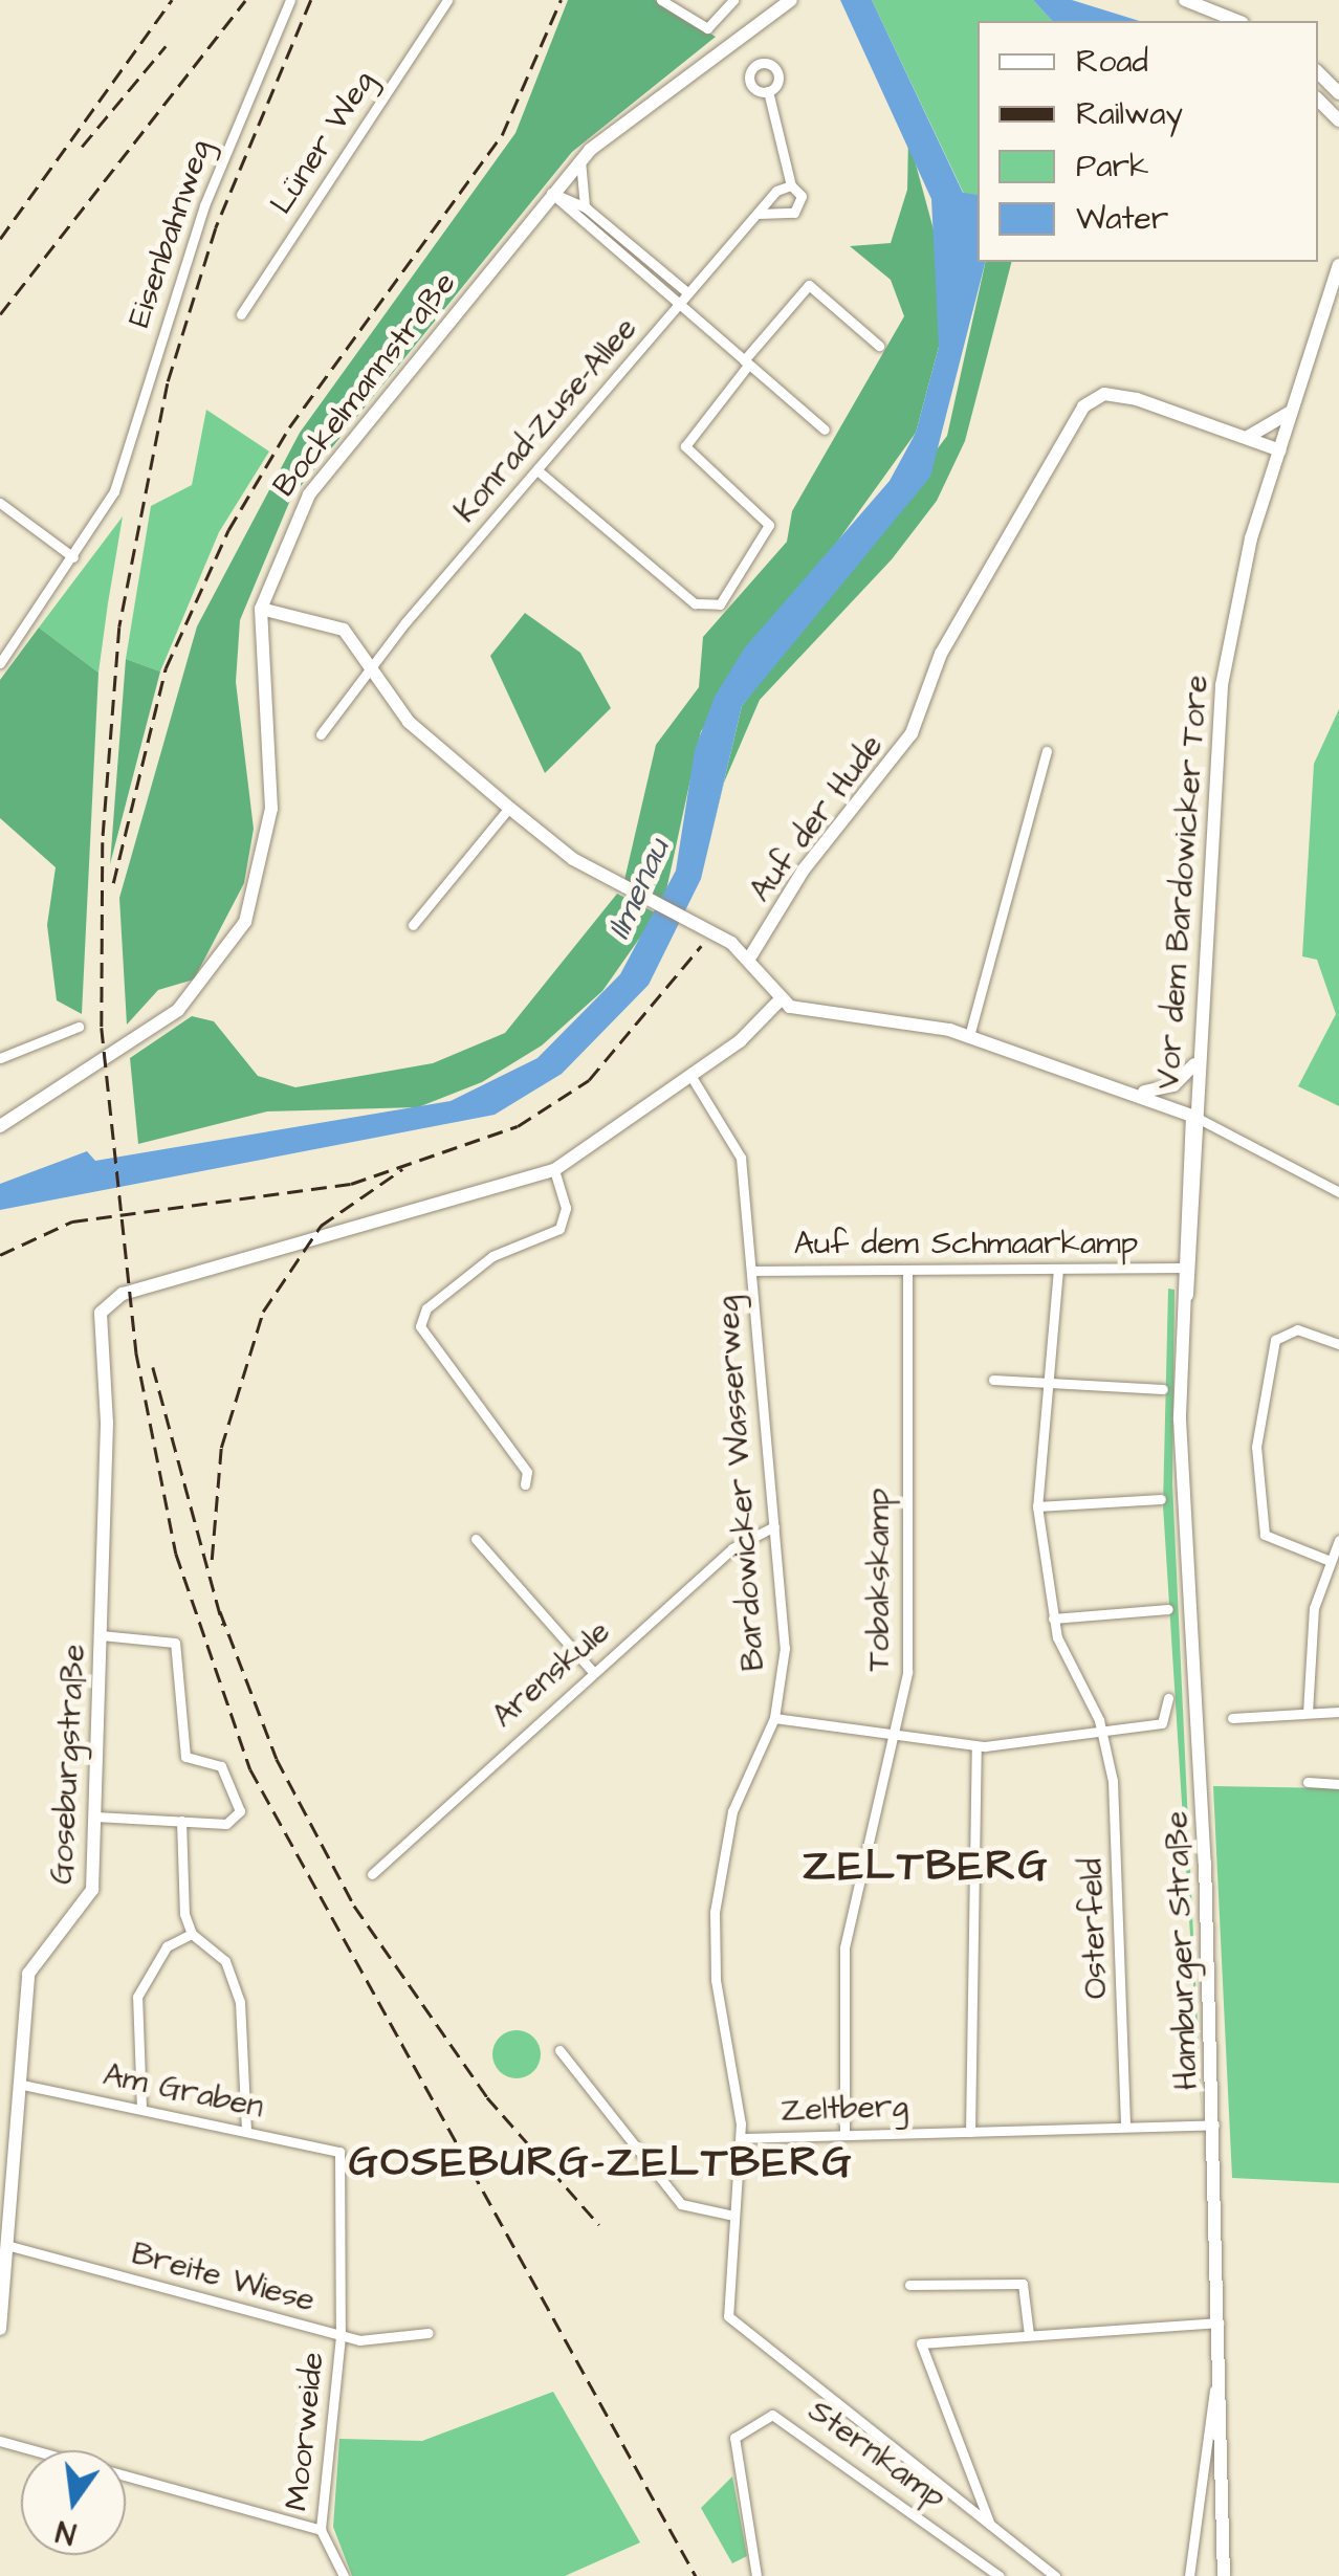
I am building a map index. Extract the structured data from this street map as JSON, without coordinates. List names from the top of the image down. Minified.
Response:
{"streets":{"main road":["Bockelmannstraße","Auf der Hude","Vor dem Bardowicker Tore","Goseburgstraße","Hamburger Straße"],"street":["Lüner Weg","Eisenbahnweg","Konrad-Zuse-Allee","Auf dem Schmaarkamp","Bardowicker Wasserweg","Tobakskamp","Arenskule","Osterfeld","Am Graben","Zeltberg","Breite Wiese","Moorweide","Sternkamp"]},"crossings":[["Auf der Hude","Vor dem Bardowicker Tore"],["Vor dem Bardowicker Tore","Auf dem Schmaarkamp"],["Vor dem Bardowicker Tore","Hamburger Straße"],["Auf dem Schmaarkamp","Bardowicker Wasserweg"],["Auf dem Schmaarkamp","Tobakskamp"],["Auf dem Schmaarkamp","Osterfeld"],["Bardowicker Wasserweg","Arenskule"],["Bardowicker Wasserweg","Zeltberg"],["Tobakskamp","Zeltberg"],["Goseburgstraße","Am Graben"],["Goseburgstraße","Breite Wiese"],["Osterfeld","Zeltberg"],["Hamburger Straße","Zeltberg"],["Am Graben","Moorweide"],["Breite Wiese","Moorweide"]],"districts":["ZELTBERG","GOSEBURG-ZELTBERG"],"water":["Ilmenau"],"legend":["Road","Railway","Park","Water"],"north":"bottom"}
